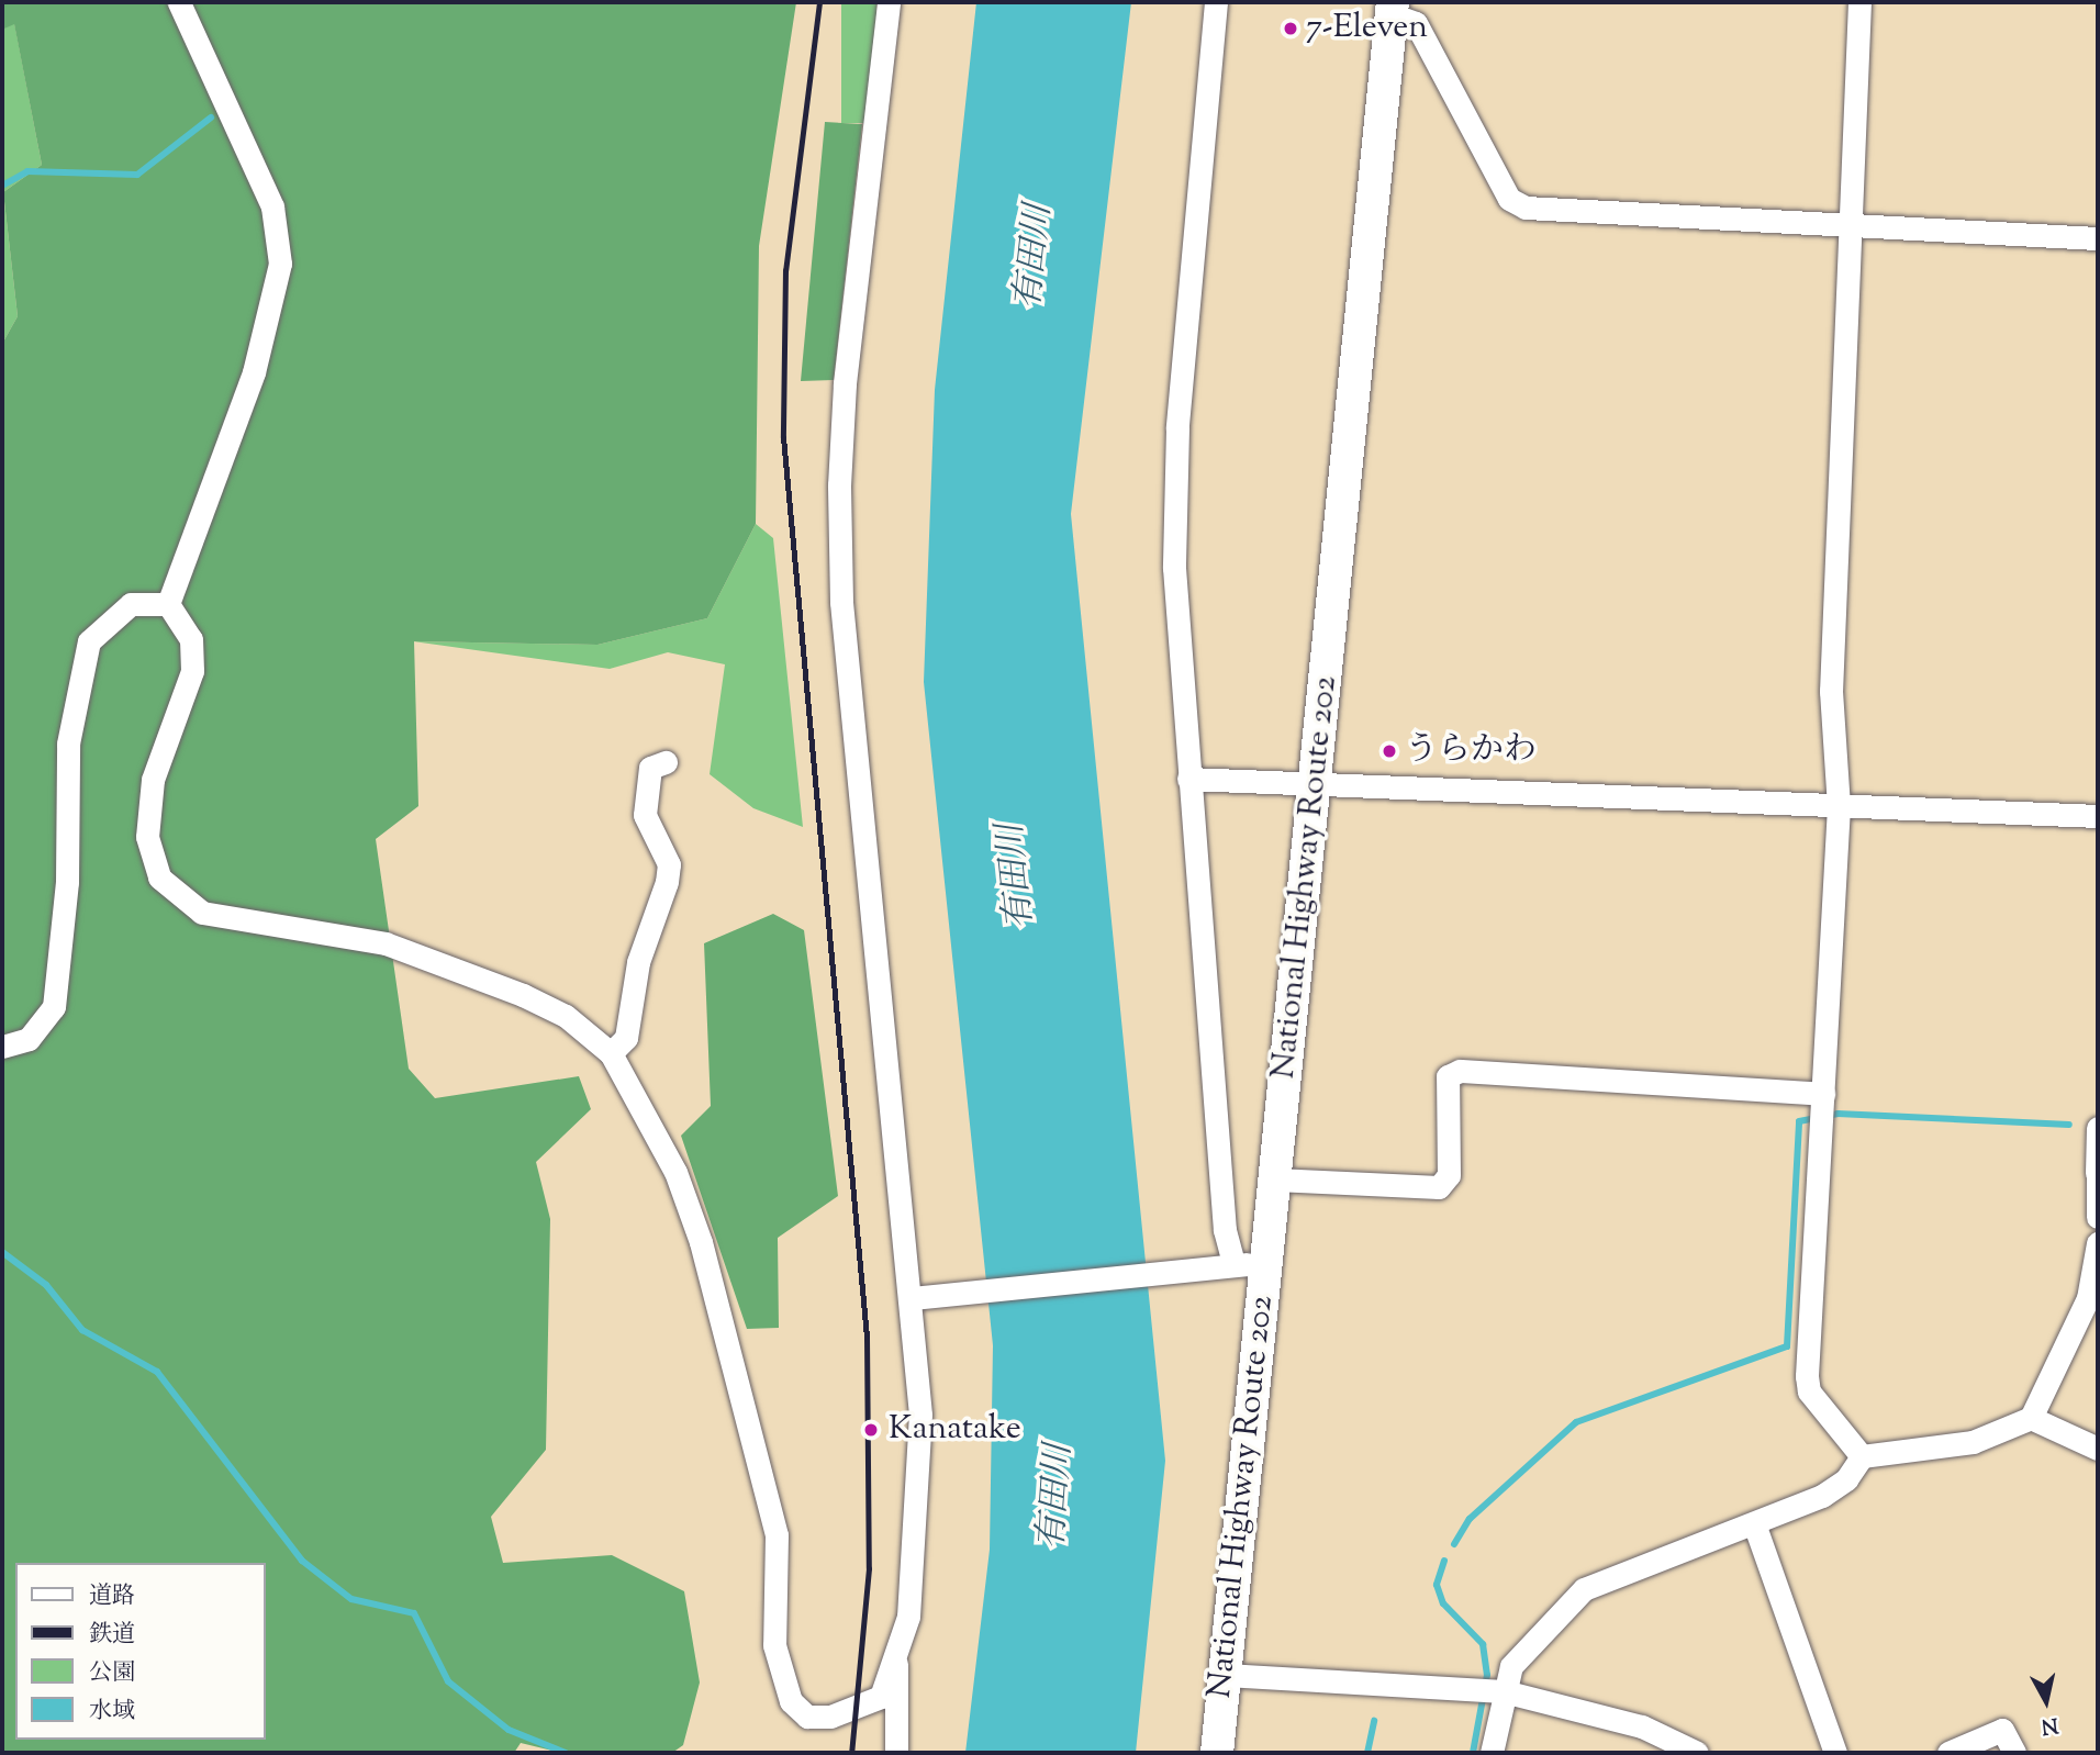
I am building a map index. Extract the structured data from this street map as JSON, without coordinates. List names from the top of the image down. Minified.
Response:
{"streets":{"highway":["National Highway Route 202"]},"water":["有田川"],"places":["7-Eleven","うらかわ","Kanatake"],"legend":["道路","鉄道","公園","水域"],"north":"bottom"}
